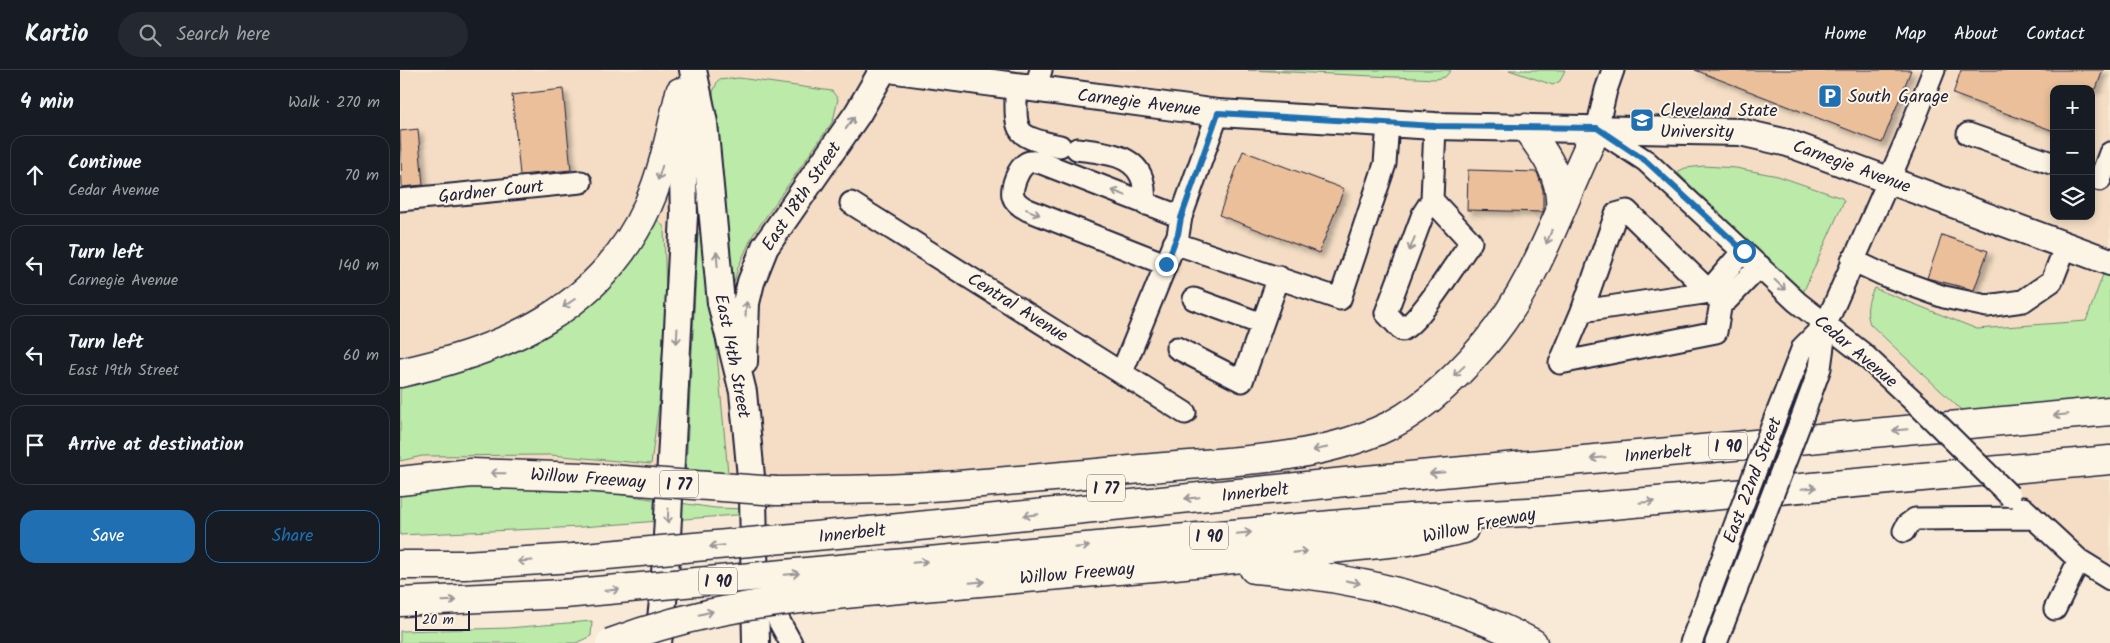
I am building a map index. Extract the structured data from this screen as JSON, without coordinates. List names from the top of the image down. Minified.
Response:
{"streets":{"highway":["I 90","Innerbelt","Willow Freeway","I 77"],"main road":["Carnegie Avenue","East 18th Street","East 14th Street"],"street":["Gardner Court","Central Avenue","Cedar Avenue","East 22nd Street"]},"crossings":[["Carnegie Avenue","Cedar Avenue"],["Carnegie Avenue","East 22nd Street"],["East 18th Street","East 14th Street"],["Cedar Avenue","Innerbelt"],["Cedar Avenue","East 22nd Street"],["East 14th Street","Willow Freeway"],["Innerbelt","Willow Freeway"],["Innerbelt","I 77"],["Willow Freeway","I 77"]],"places":{"parking":["South Garage"],"school or university":["Cleveland State University"]},"scale_bar":"20 m","page":{"header":"Kartio","search":"Search here","nav":["Home","Map","About","Contact"],"heading":["4 min","Walk · 270 m"],"map_buttons":["+","−"],"list":[["Continue","Cedar Avenue","70 m"],["Turn left","Carnegie Avenue","140 m"],["Turn left","East 19th Street","60 m"],"Arrive at destination"],"buttons":["Save","Share"],"scale":"20 m"}}
